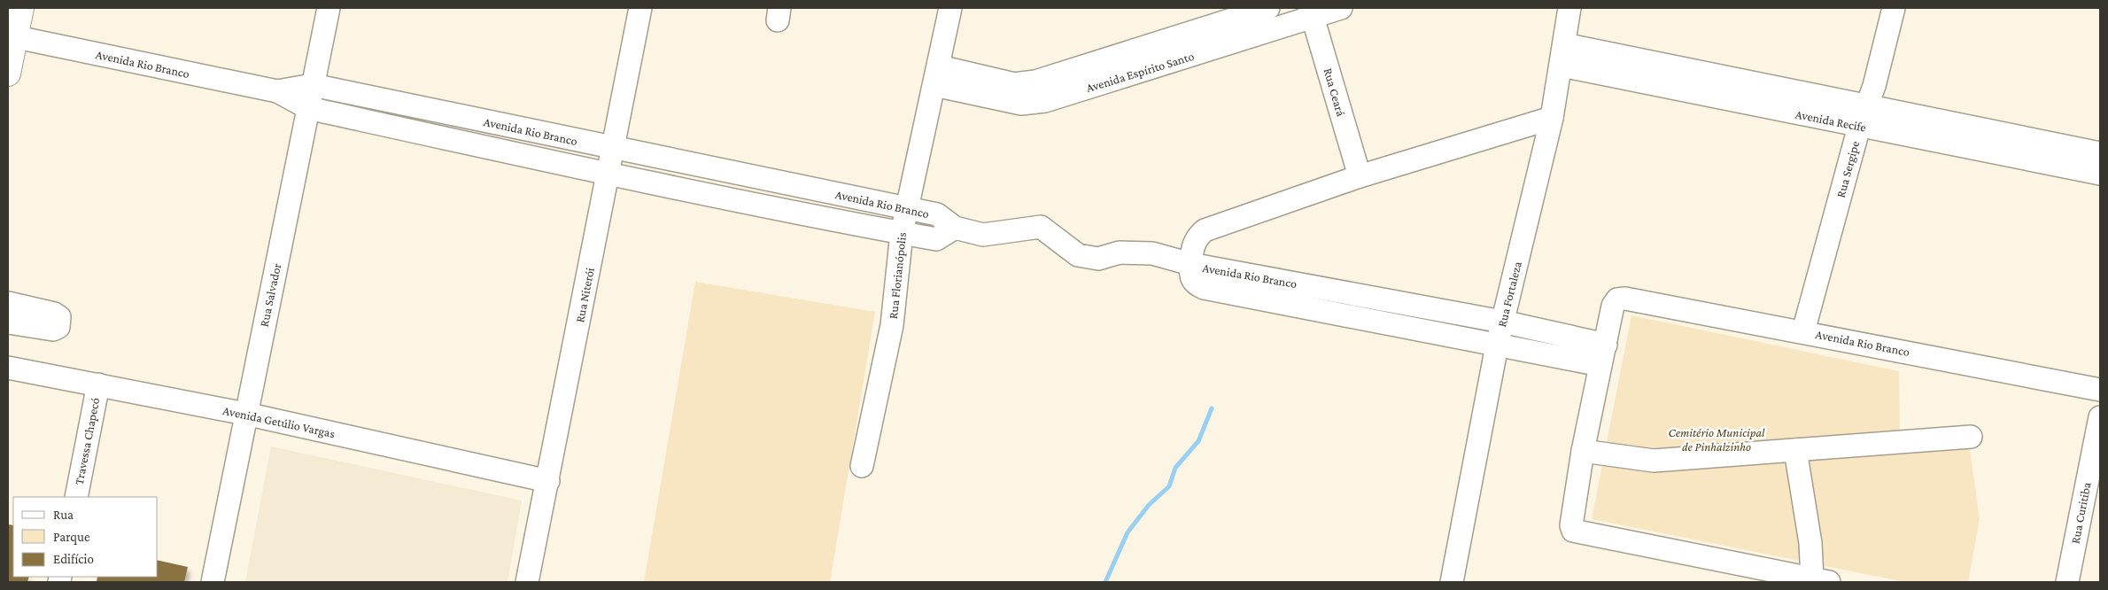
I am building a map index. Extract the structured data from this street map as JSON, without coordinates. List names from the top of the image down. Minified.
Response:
{"streets":{"street":["Avenida Rio Branco","Avenida Espírito Santo","Rua Ceará","Avenida Recife","Rua Sergipe","Rua Florianópolis","Rua Fortaleza","Rua Salvador","Rua Niterói","Avenida Getúlio Vargas","Travessa Chapecó","Rua Curitiba"]},"crossings":[["Avenida Rio Branco","Rua Sergipe"],["Avenida Rio Branco","Rua Florianópolis"],["Avenida Rio Branco","Rua Fortaleza"],["Avenida Rio Branco","Rua Salvador"],["Avenida Rio Branco","Rua Niterói"],["Avenida Espírito Santo","Rua Ceará"],["Avenida Espírito Santo","Rua Florianópolis"],["Avenida Recife","Rua Sergipe"],["Avenida Recife","Rua Fortaleza"],["Rua Salvador","Avenida Getúlio Vargas"],["Rua Niterói","Avenida Getúlio Vargas"],["Avenida Getúlio Vargas","Travessa Chapecó"]],"parks":["Cemitério Municipal de Pinhalzinho"],"legend":["Rua","Parque","Edifício"]}
